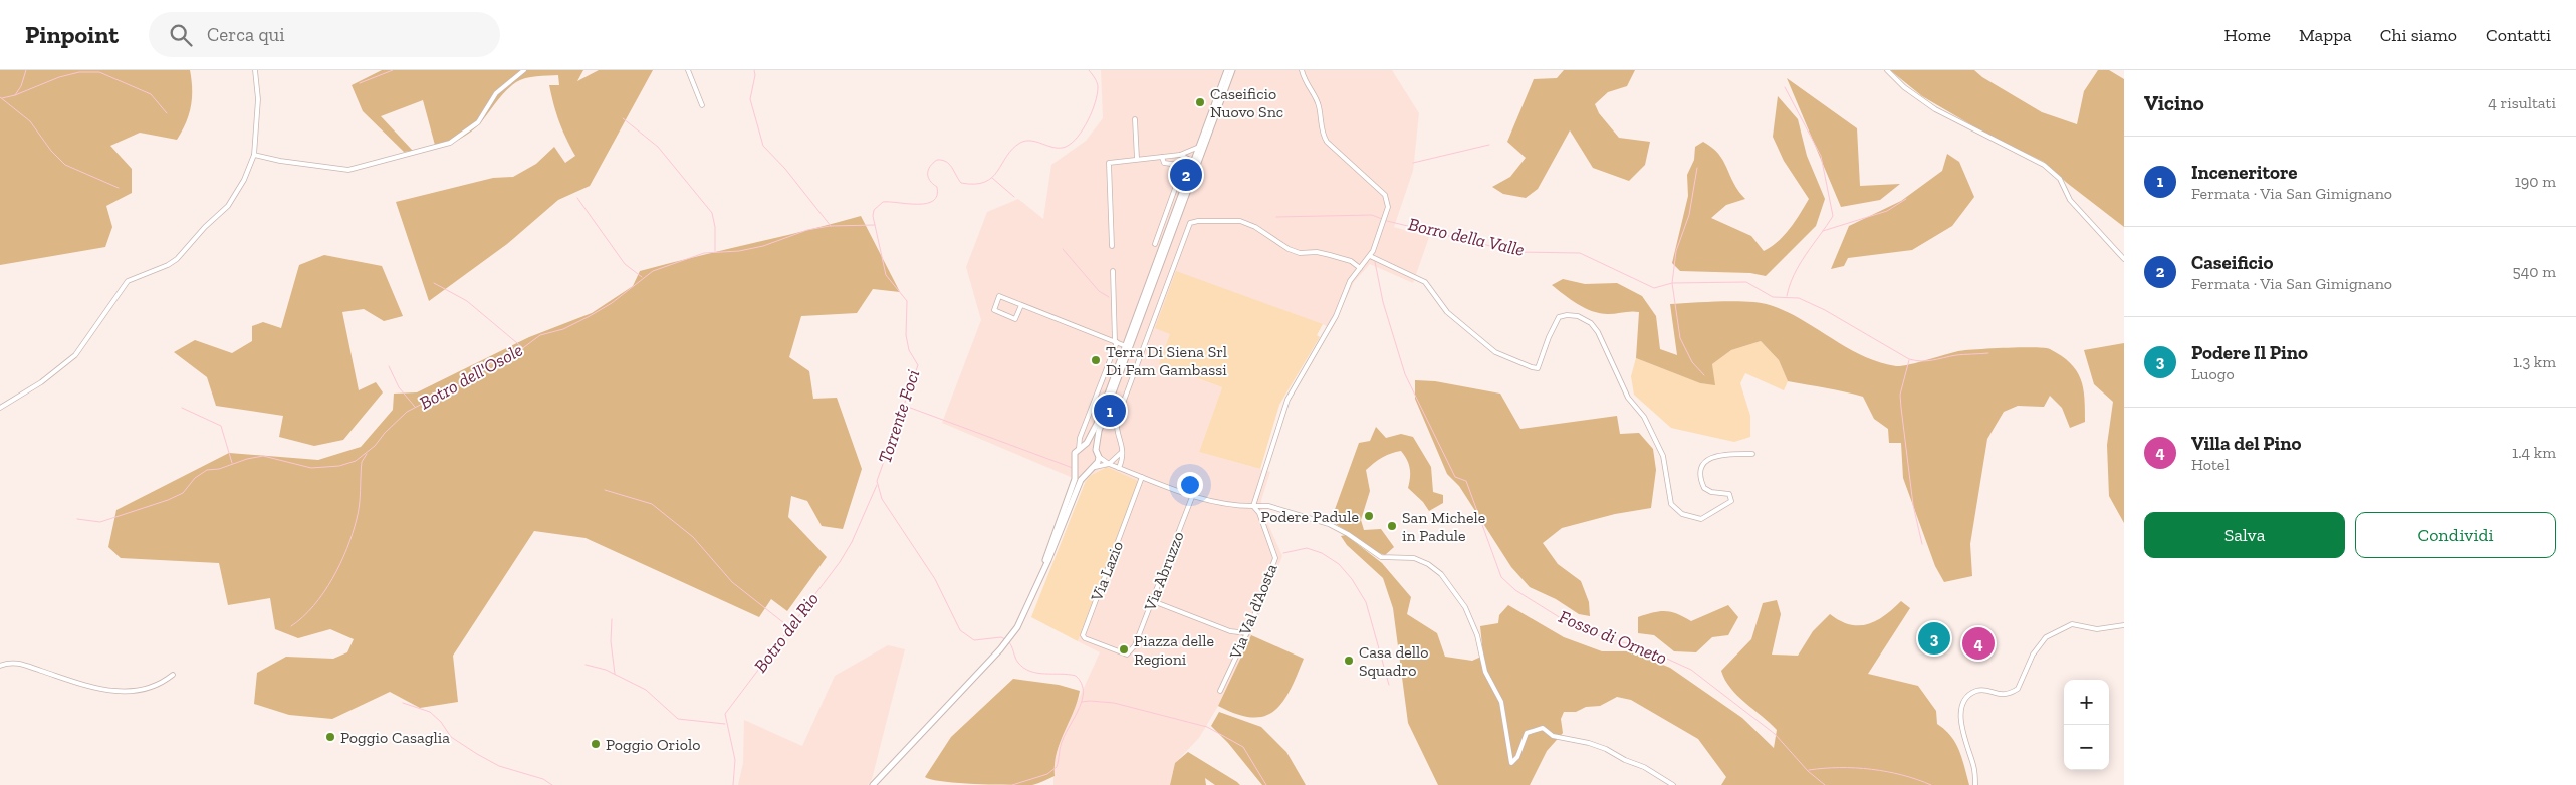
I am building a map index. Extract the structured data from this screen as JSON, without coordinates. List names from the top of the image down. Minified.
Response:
{"streets":{"street":["Via Lazio","Via Abruzzo","Via Val d'Aosta"]},"crossings":[["Via Lazio","Via Abruzzo"]],"water":["Borro della Valle","Botro dell'Osole","Torrente Foci","Botro del Rio","Fosso di Orneto"],"places":["Caseificio Nuovo Snc","Terra Di Siena Srl Di Fam Gambassi","Podere Padule","San Michele in Padule","Piazza delle Regioni","Casa dello Squadro","Poggio Casaglia","Poggio Oriolo"],"page":{"header":"Pinpoint","search":"Cerca qui","nav":["Home","Mappa","Chi siamo","Contatti"],"heading":["Vicino","4 risultati"],"list":[{"mark":"1","name":"Inceneritore","note":"Fermata · Via San Gimignano","value":"190 m"},{"mark":"2","name":"Caseificio","note":"Fermata · Via San Gimignano","value":"540 m"},{"mark":"3","name":"Podere Il Pino","note":"Luogo","value":"1.3 km"},{"mark":"4","name":"Villa del Pino","note":"Hotel","value":"1.4 km"}],"pins":["2","1","3","4"],"buttons":["Salva","Condividi"],"map_buttons":["+","−"]}}
